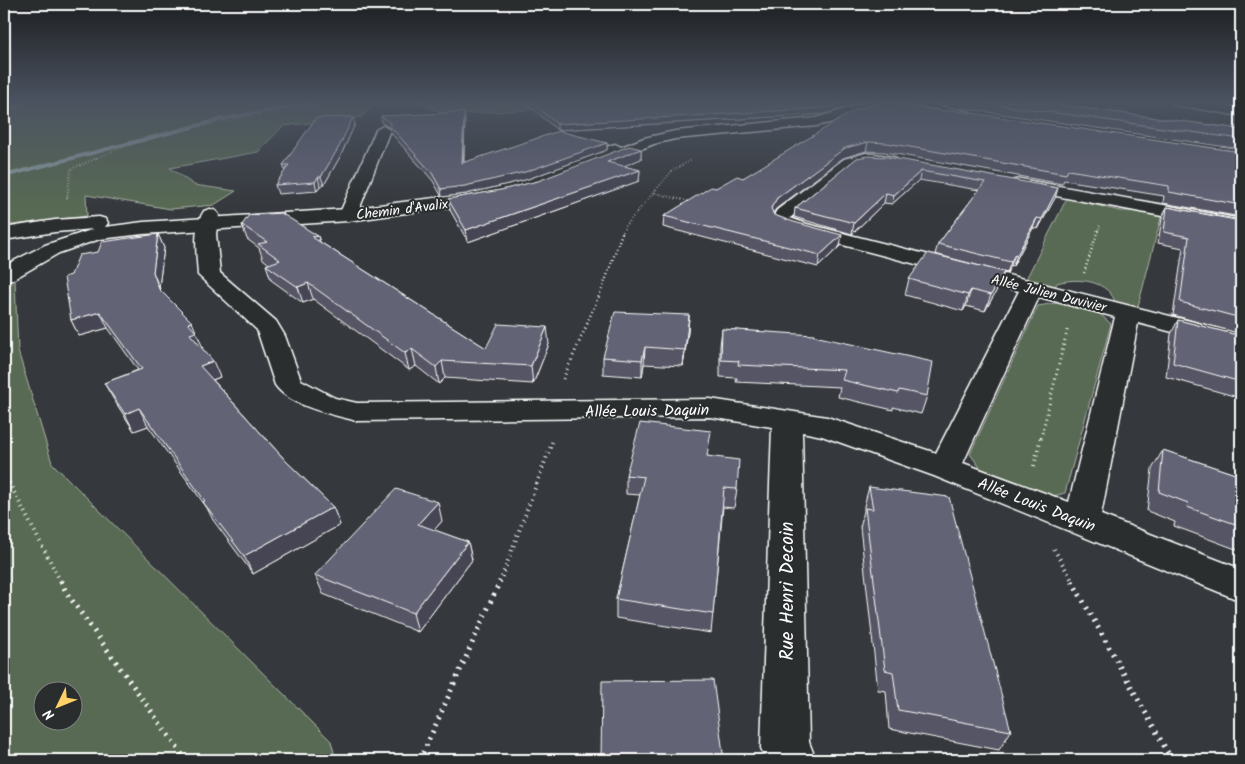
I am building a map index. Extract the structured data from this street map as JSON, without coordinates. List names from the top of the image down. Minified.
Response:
{"streets":{"street":["Chemin d'Avalix","Allée Julien Duvivier","Allée Louis Daquin","Rue Henri Decoin"]},"crossings":[["Chemin d'Avalix","Allée Louis Daquin"],["Allée Louis Daquin","Rue Henri Decoin"]],"north":"bottom left"}
